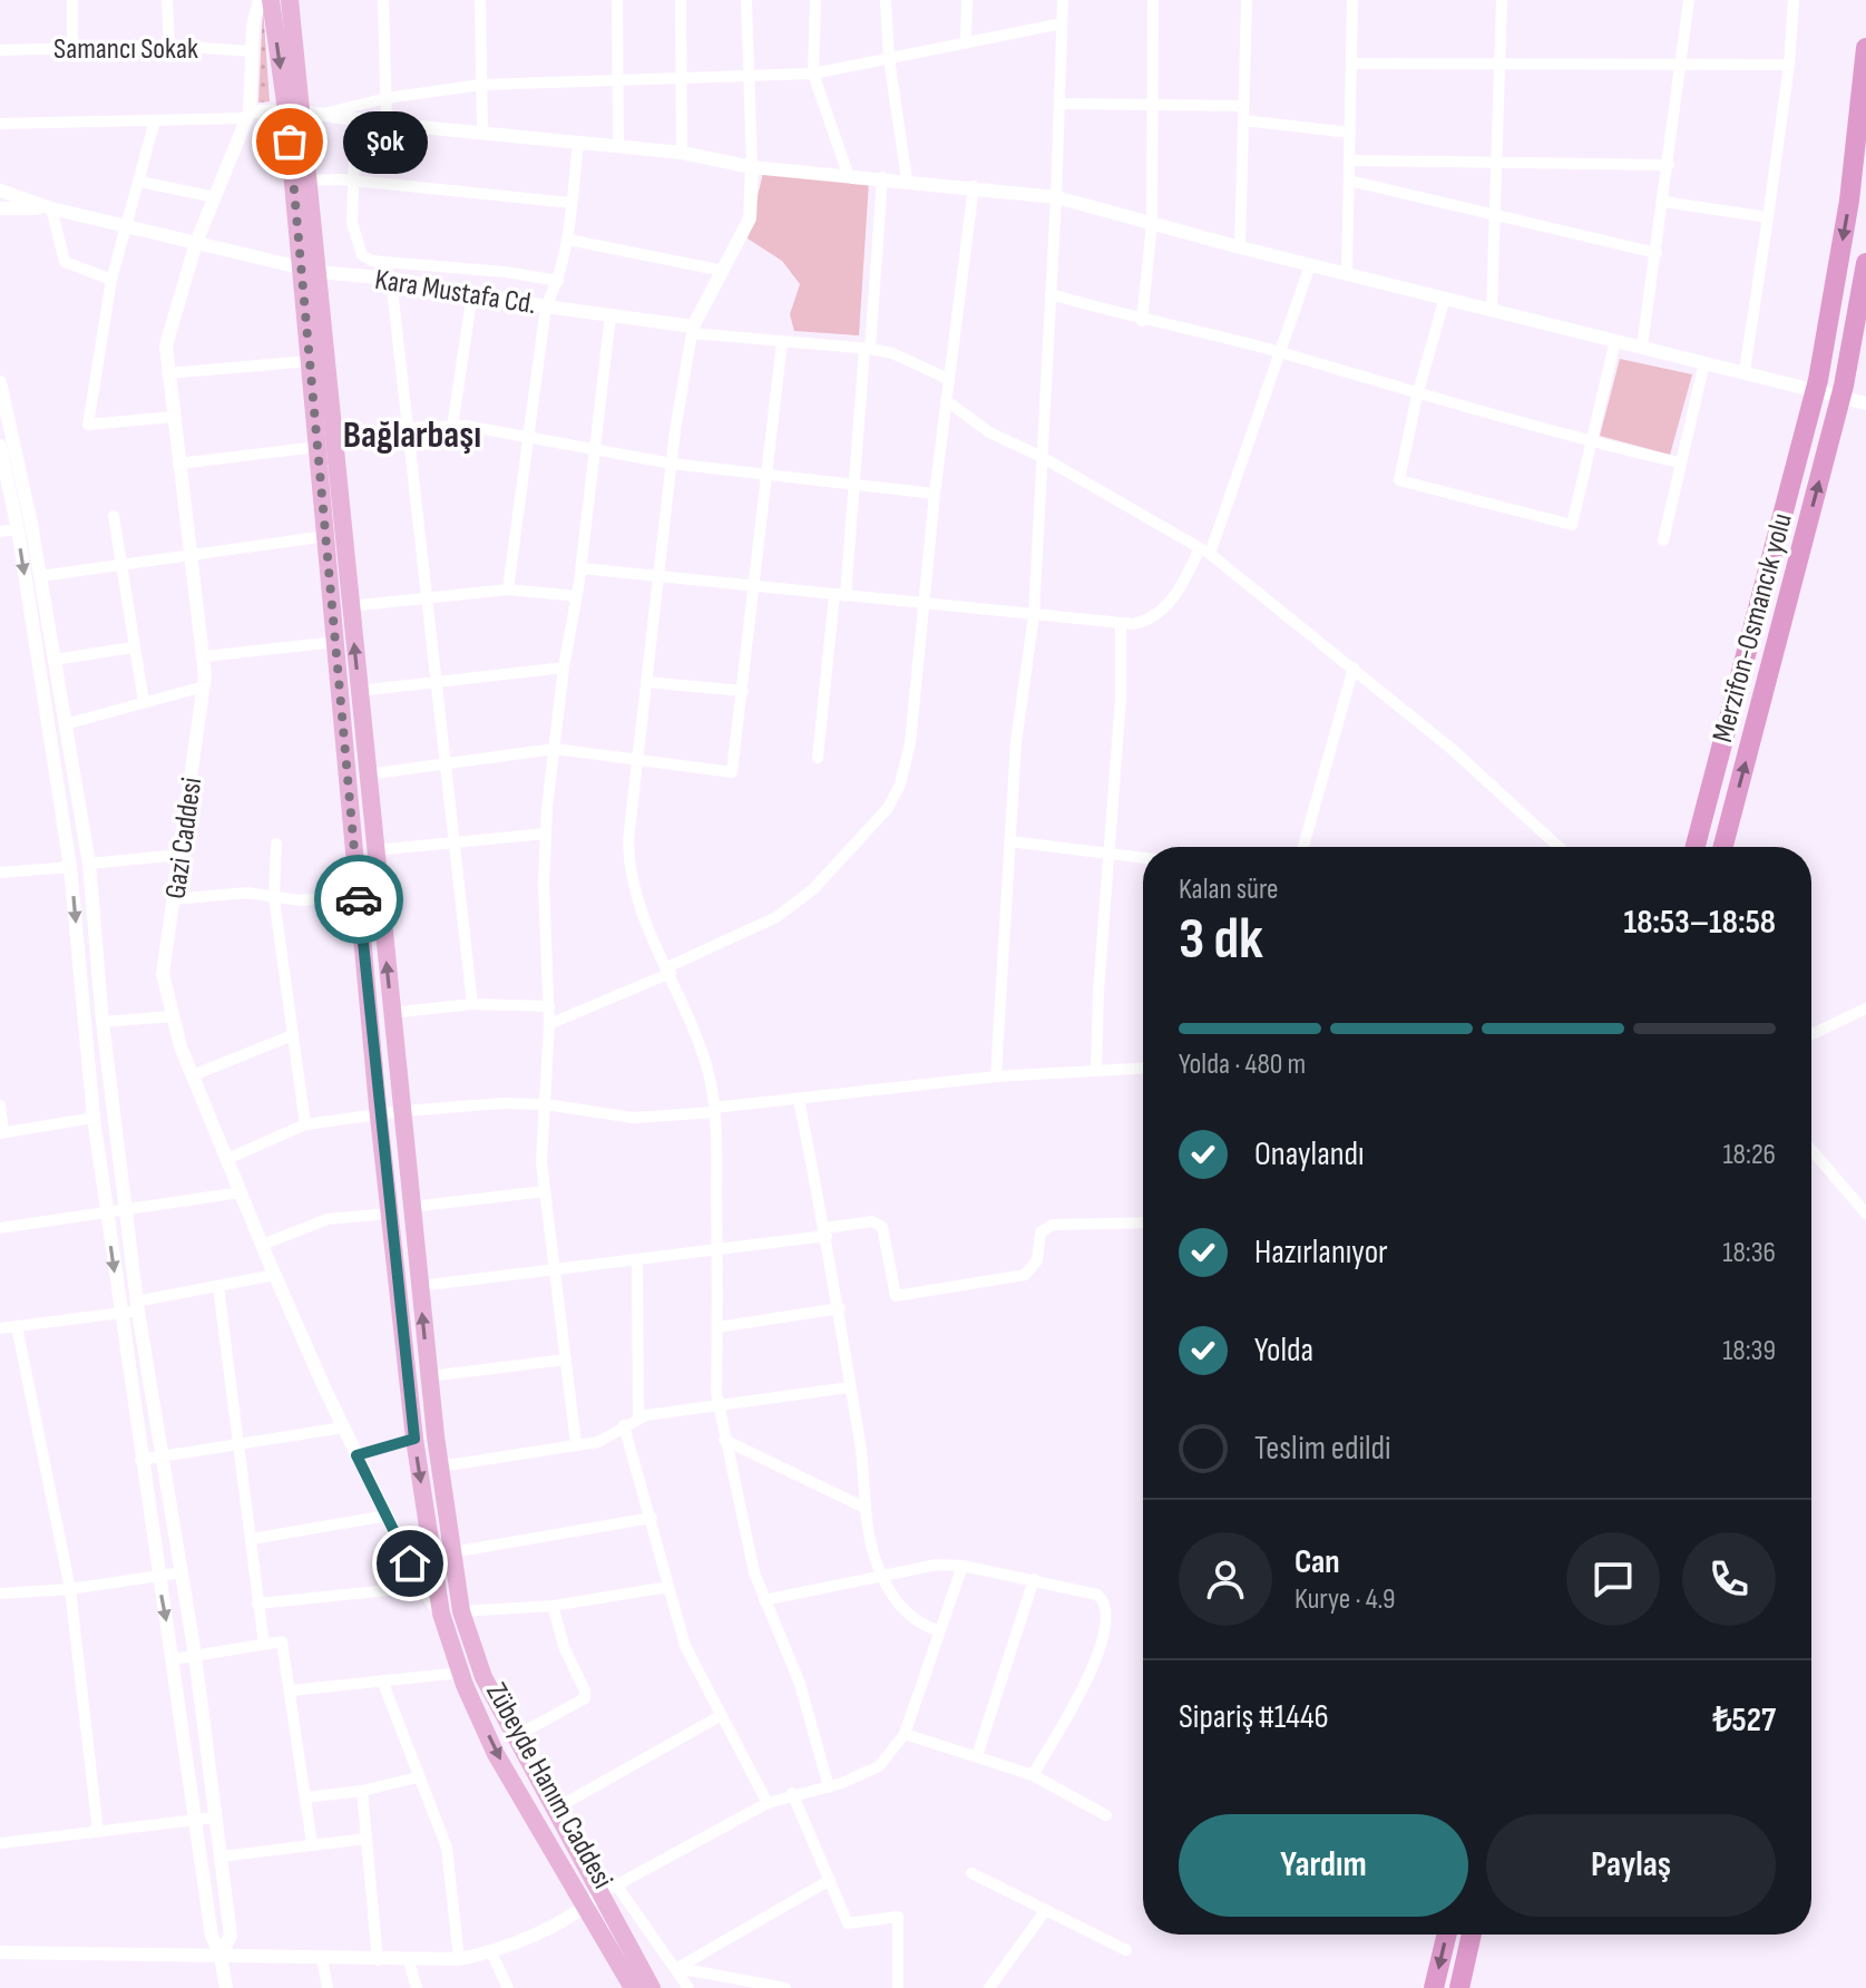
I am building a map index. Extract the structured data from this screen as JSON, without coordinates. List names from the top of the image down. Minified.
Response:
{"streets":{"highway":["Merzifon-Osmancık yolu"],"main road":["Zübeyde Hanım Caddesi"],"street":["Samancı Sokak","Kara Mustafa Cd.","Gazi Caddesi"]},"crossings":[["Samancı Sokak","Gazi Caddesi"],["Kara Mustafa Cd.","Gazi Caddesi"],["Kara Mustafa Cd.","Zübeyde Hanım Caddesi"],["Gazi Caddesi","Zübeyde Hanım Caddesi"]],"districts":["Bağlarbaşı"],"places":["Şok"],"page":{"bubble":"Şok","heading":["3 dk","Kalan süre","18:53–18:58"],"panel":["Can","Kurye · 4.9","Sipariş #1446","₺527"],"bar":"Yolda · 480 m","list":[["Onaylandı","18:26"],["Hazırlanıyor","18:36"],["Yolda","18:39"],"Teslim edildi"],"buttons":["Yardım","Paylaş"]}}
